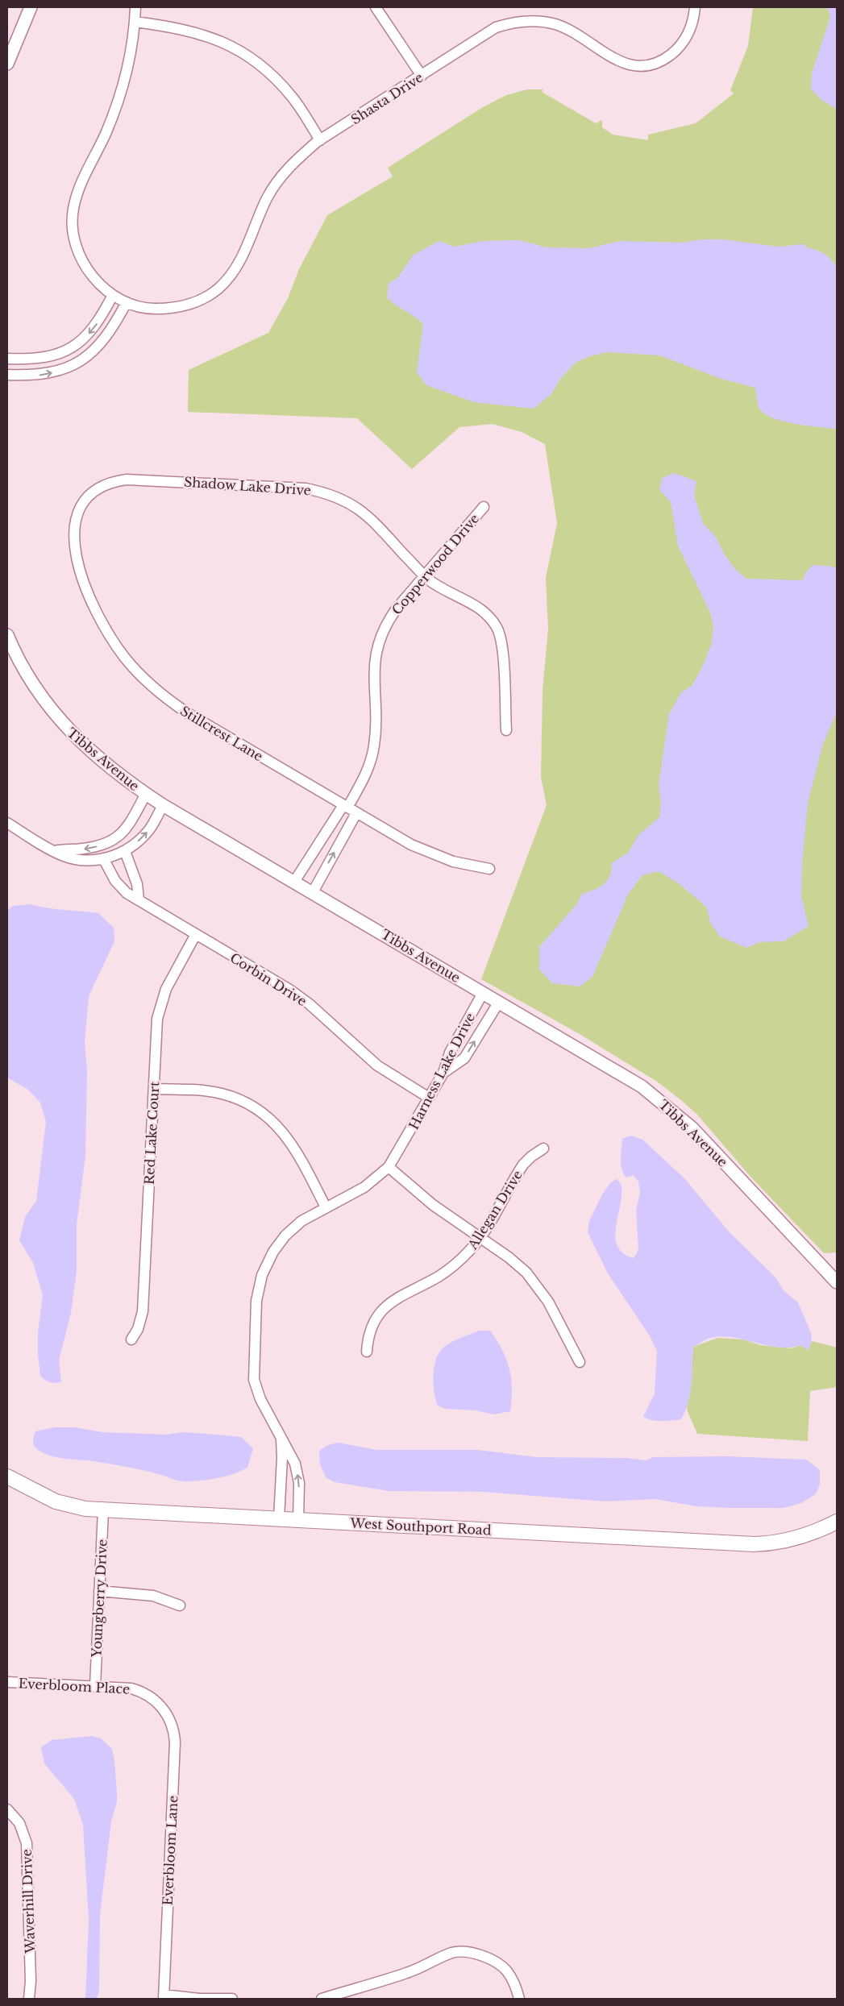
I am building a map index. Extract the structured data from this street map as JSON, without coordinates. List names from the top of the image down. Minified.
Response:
{"streets":{"main road":["West Southport Road"],"street":["Shasta Drive","Shadow Lake Drive","Copperwood Drive","Stillcrest Lane","Tibbs Avenue","Corbin Drive","Harness Lake Drive","Red Lake Court","Allegan Drive","Youngberry Drive","Everbloom Place","Everbloom Lane","Waverhill Drive"]},"crossings":[["Shadow Lake Drive","Copperwood Drive"],["Shadow Lake Drive","Stillcrest Lane"],["Copperwood Drive","Stillcrest Lane"],["Copperwood Drive","Tibbs Avenue"],["Tibbs Avenue","Harness Lake Drive"],["Corbin Drive","Harness Lake Drive"],["Corbin Drive","Red Lake Court"],["Harness Lake Drive","West Southport Road"],["West Southport Road","Youngberry Drive"],["Youngberry Drive","Everbloom Place"],["Everbloom Place","Everbloom Lane"]]}
